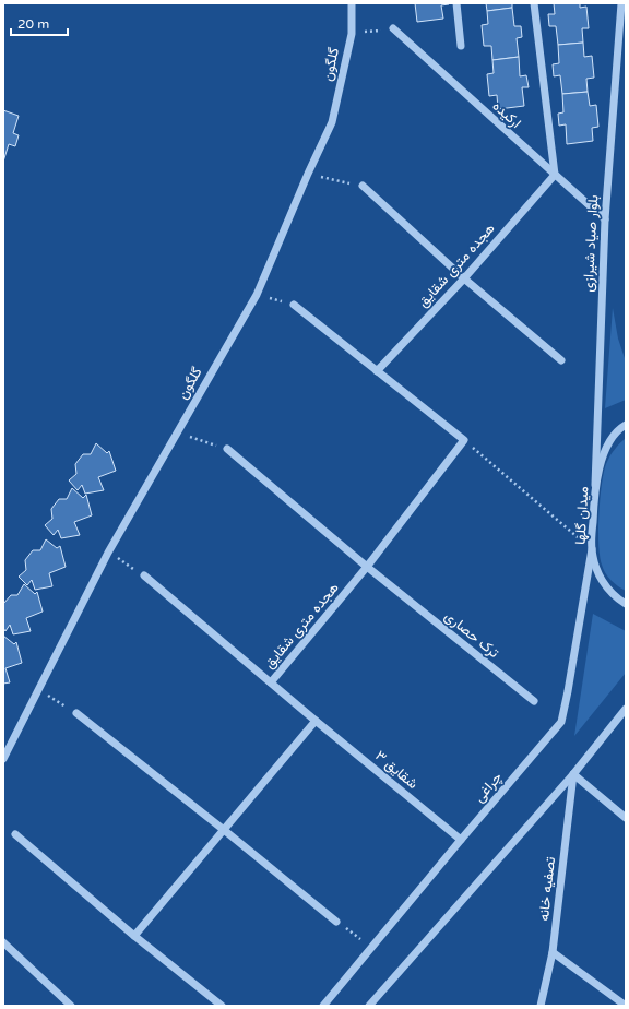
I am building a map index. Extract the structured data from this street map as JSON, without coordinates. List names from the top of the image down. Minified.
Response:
{"streets":{"street":["گلگون","ارکیده","بلوار صیاد شیرازی","هجده متری شقایق","میدان گلها","ترک حصاری","شقایق ۳","چراغی","تصفیه خانه"]},"crossings":[["ارکیده","بلوار صیاد شیرازی"],["ارکیده","هجده متری شقایق"],["بلوار صیاد شیرازی","میدان گلها"],["هجده متری شقایق","ترک حصاری"],["هجده متری شقایق","شقایق ۳"],["میدان گلها","چراغی"],["شقایق ۳","چراغی"]],"scale_bar":"20 m"}
